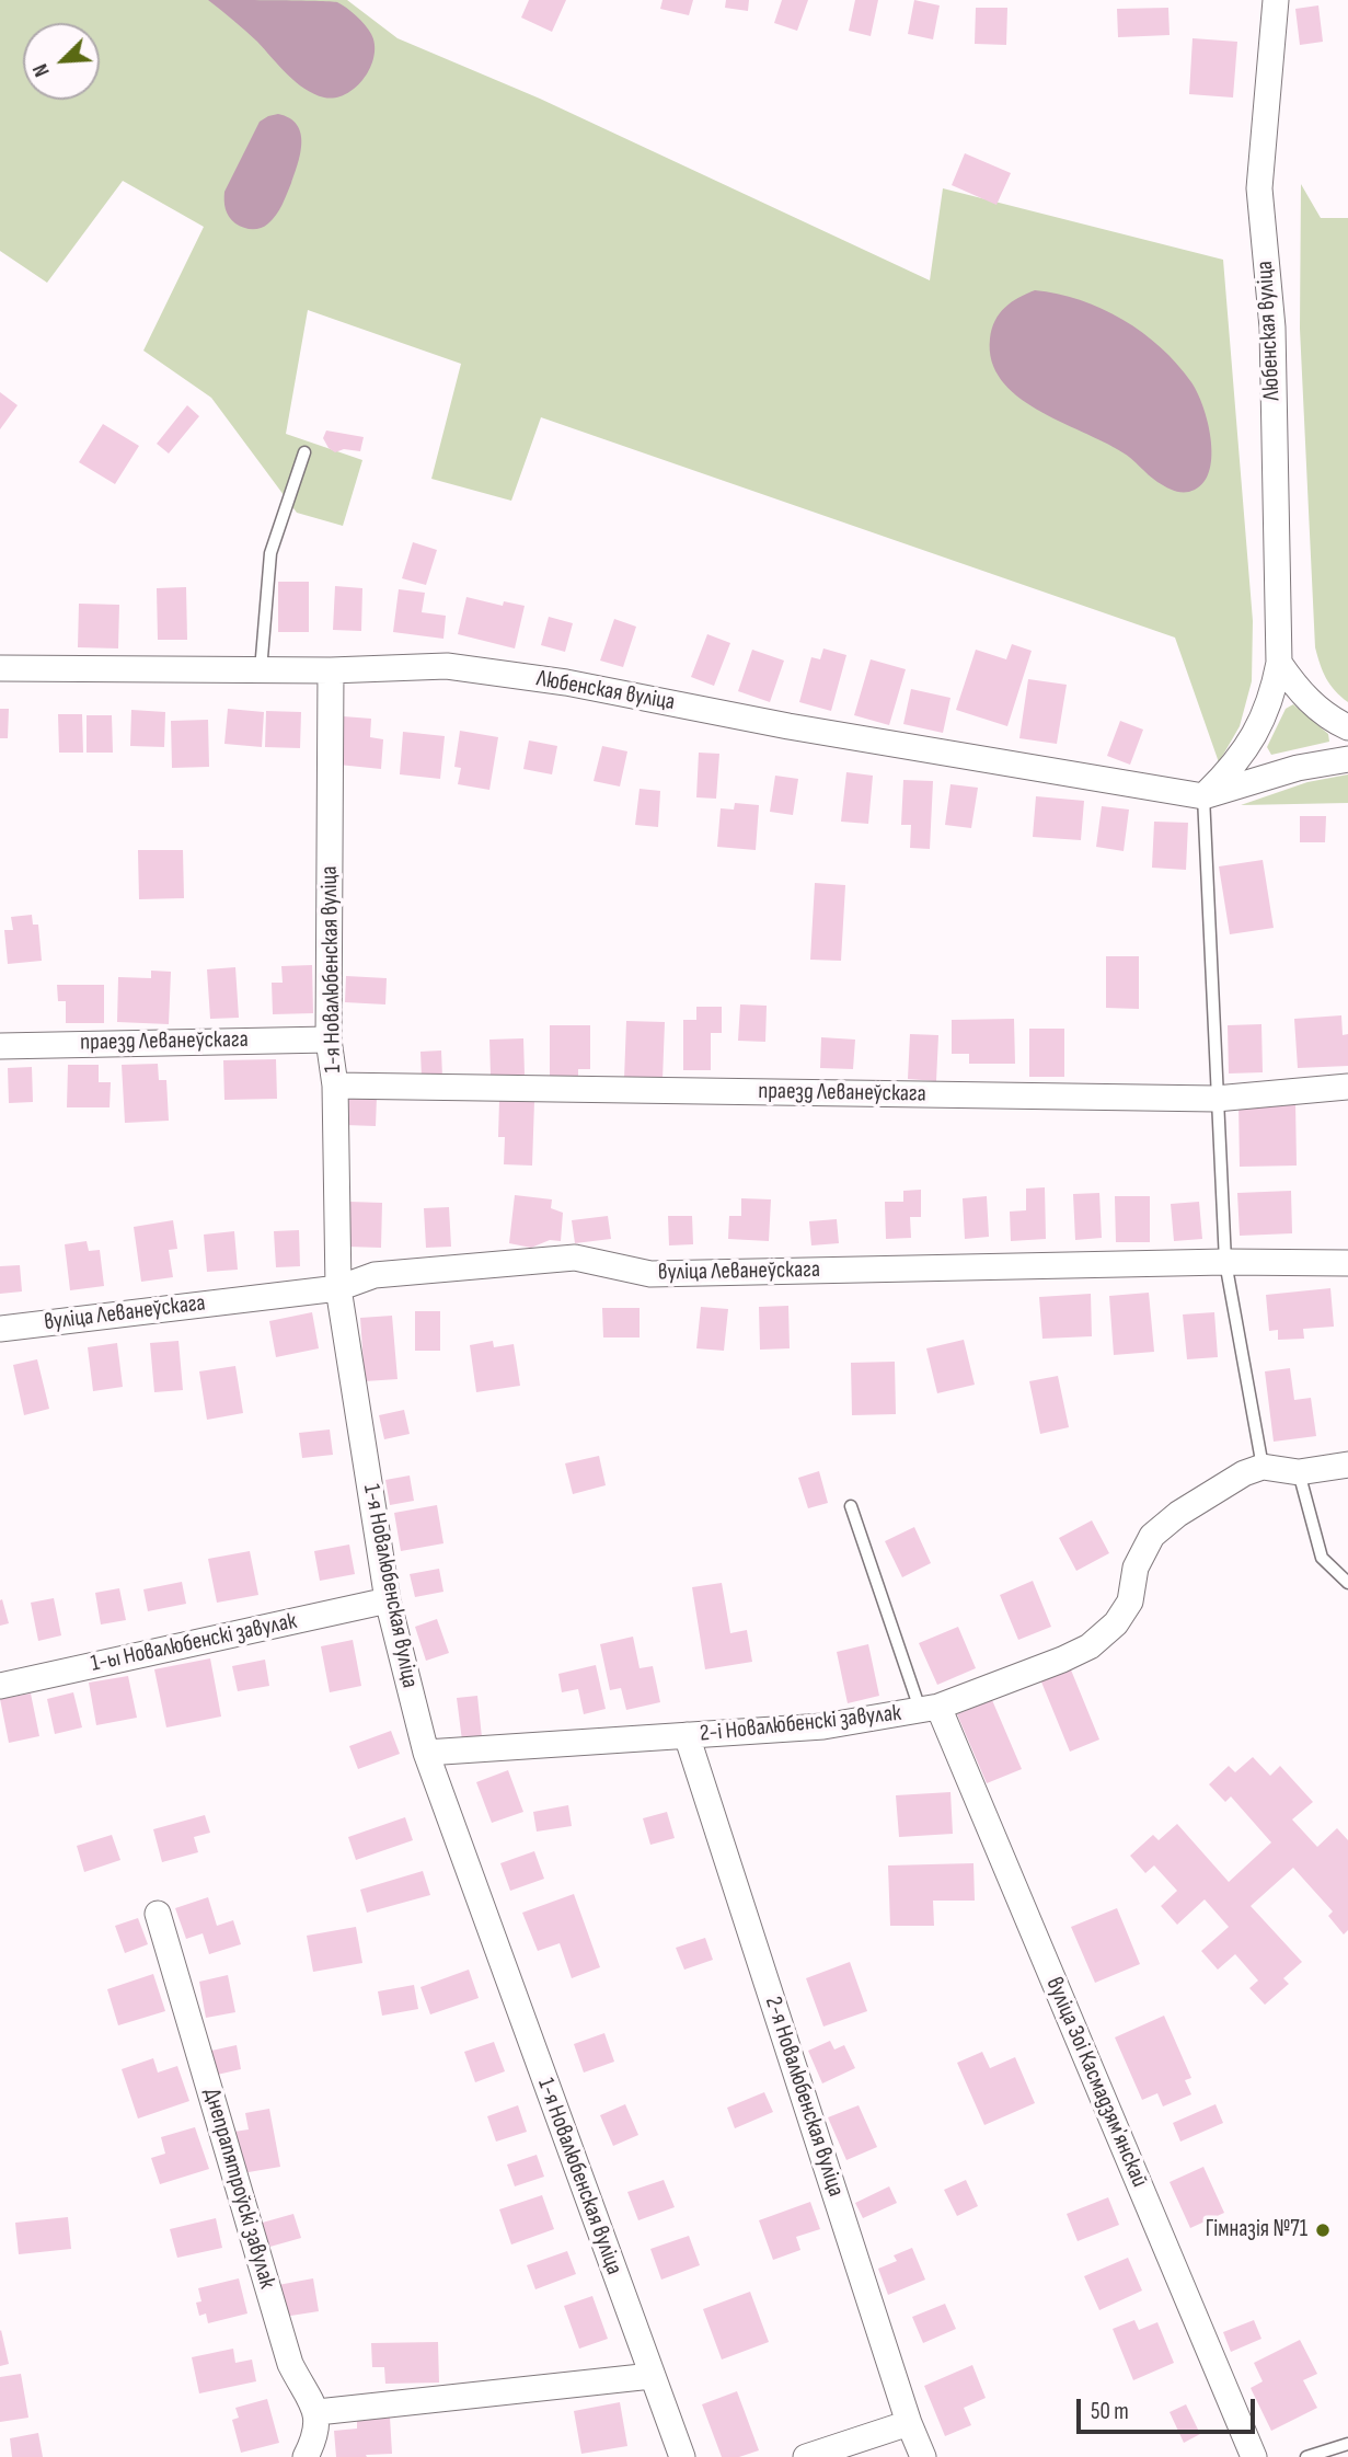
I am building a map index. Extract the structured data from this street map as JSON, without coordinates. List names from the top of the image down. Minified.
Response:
{"streets":{"street":["Любенская вуліца","1-я Новалюбенская вуліца","праезд Леванеўскага","вуліца Леванеўскага","1-ы Новалюбенскі завулак","2-і Новалюбенскі завулак","вуліца Зоі Касмадзямʼянскай","2-я Новалюбенская вуліца","Днепрапятроўскі завулак"]},"crossings":[["Любенская вуліца","1-я Новалюбенская вуліца"],["1-я Новалюбенская вуліца","праезд Леванеўскага"],["1-я Новалюбенская вуліца","вуліца Леванеўскага"],["1-я Новалюбенская вуліца","1-ы Новалюбенскі завулак"],["1-я Новалюбенская вуліца","2-і Новалюбенскі завулак"],["2-і Новалюбенскі завулак","вуліца Зоі Касмадзямʼянскай"],["2-і Новалюбенскі завулак","2-я Новалюбенская вуліца"]],"places":["Гімназія №71"],"scale_bar":"50 m","north":"bottom left"}
